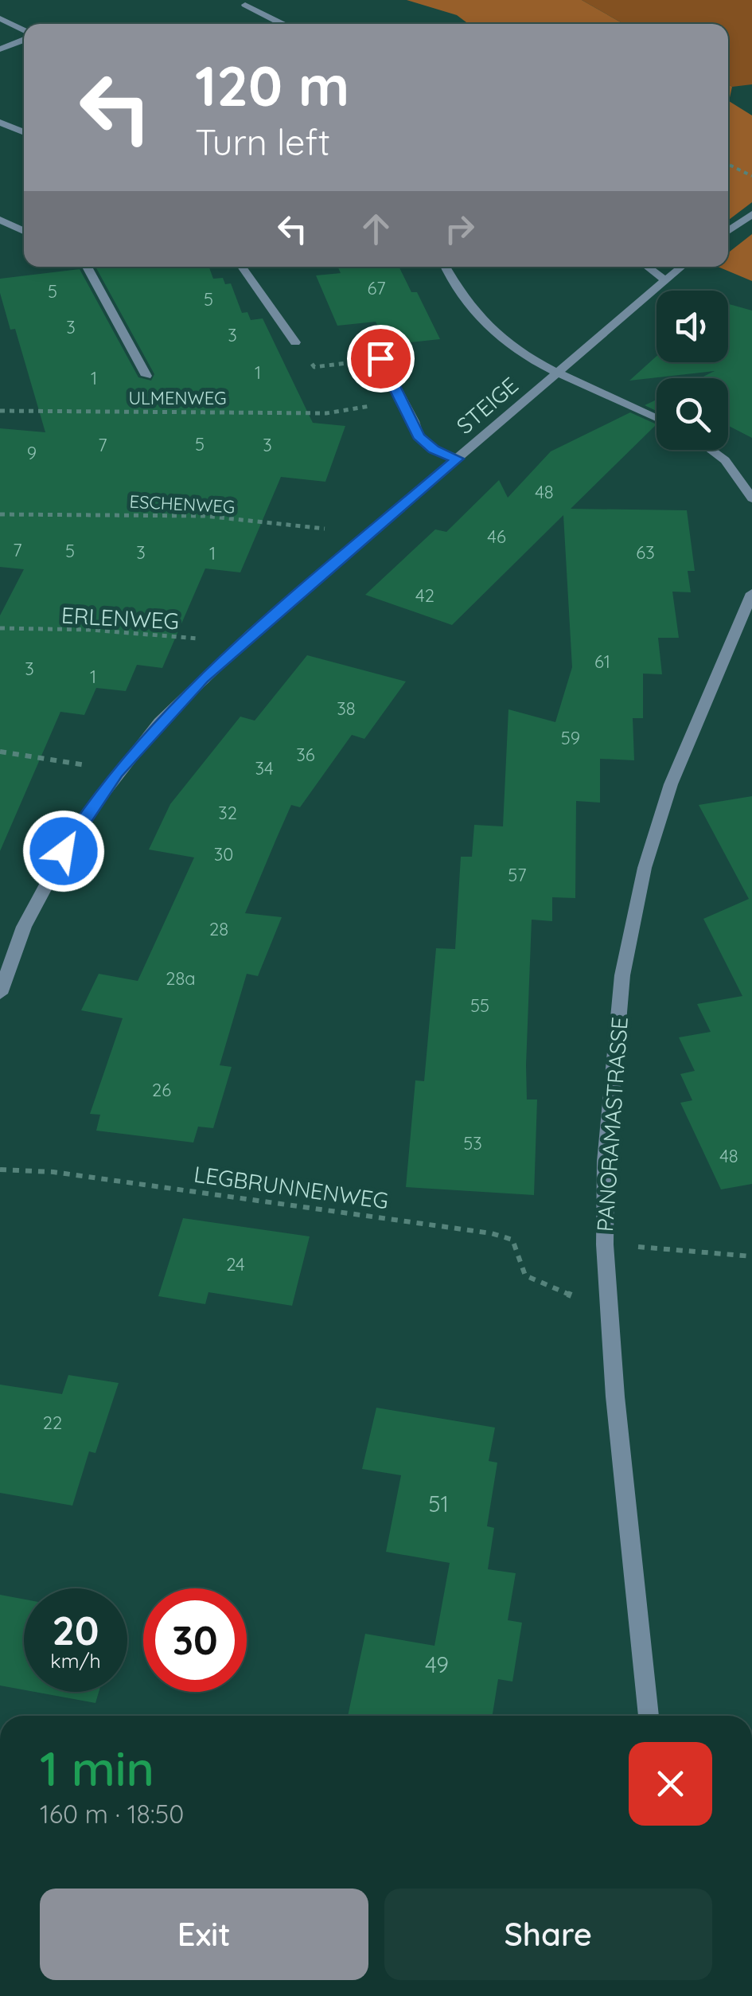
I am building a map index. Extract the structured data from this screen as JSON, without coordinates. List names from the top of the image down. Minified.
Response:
{"streets":{"street":["STEIGE","PANORAMASTRASSE"],"path":["ULMENWEG","ESCHENWEG","ERLENWEG","LEGBRUNNENWEG"]},"crossings":[["STEIGE","ESCHENWEG"],["STEIGE","ERLENWEG"]],"house_numbers":["67","5","5","3","3","1","1","5","7","3","9","48","46","7","5","3","63","1","42","61","3","1","38","59","36","34","32","30","57","28","28a","55","26","53","48","24","22","51","49"],"page":{"turn":["120 m","Turn left"],"speed":"20 km/h","limit":"30","heading":["1 min","160 m · 18:50"],"buttons":["Exit","Share"]}}
